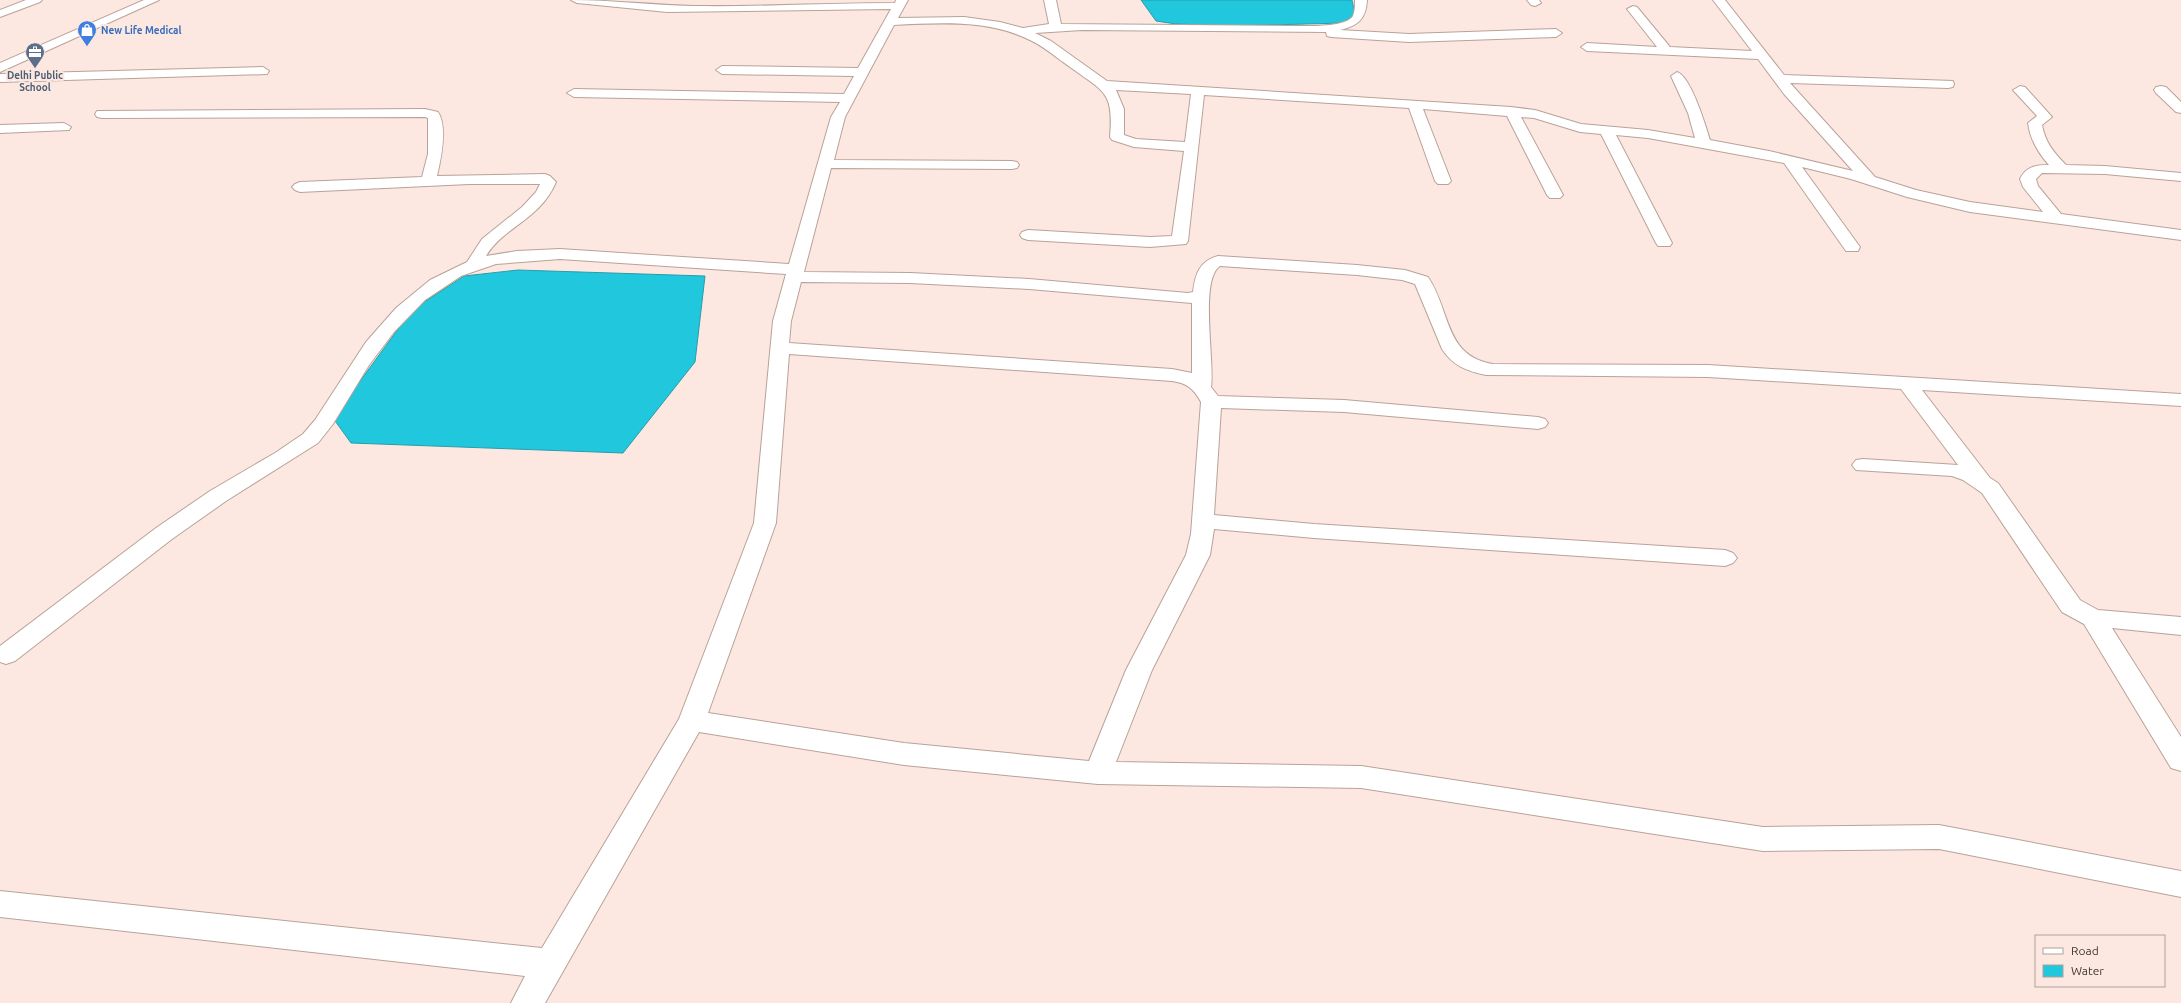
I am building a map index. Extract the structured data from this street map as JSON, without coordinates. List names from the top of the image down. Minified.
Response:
{"places":{"shop":["New Life Medical"],"office":["Delhi Public School"]},"legend":["Road","Water"]}
